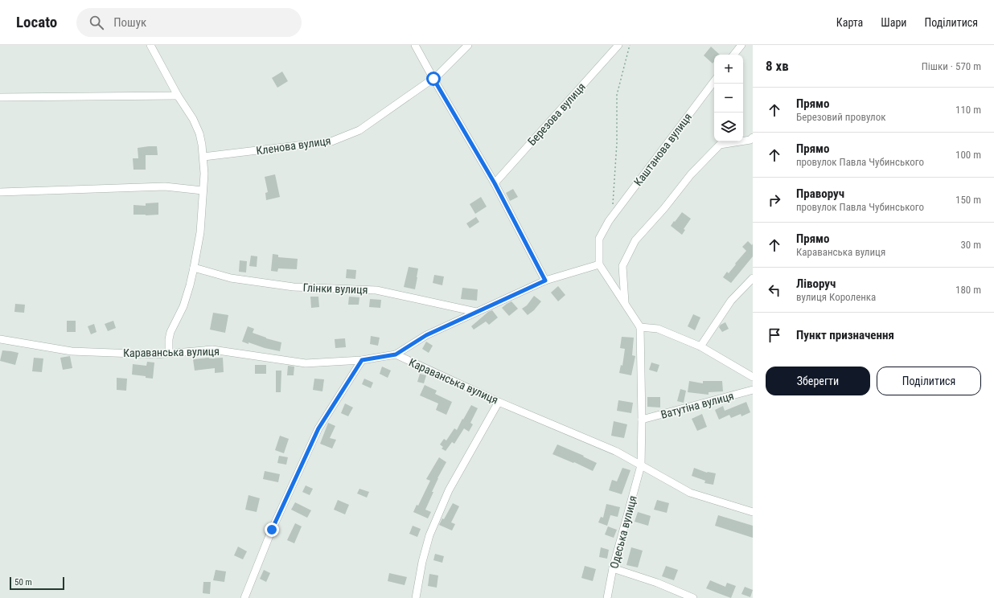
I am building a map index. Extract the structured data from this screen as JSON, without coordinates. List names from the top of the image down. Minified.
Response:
{"streets":{"street":["Березова вулиця","Кленова вулиця","Каштанова вулиця","Глінки вулиця","Караванська вулиця","Ватутіна вулиця","Одеська вулиця"]},"crossings":[["Караванська вулиця","Одеська вулиця"],["Ватутіна вулиця","Одеська вулиця"]],"scale_bar":"50 m","page":{"header":"Locato","search":"Пошук","nav":["Карта","Шари","Поділитися"],"heading":["8 хв","Пішки · 570 m"],"map_buttons":["+","−"],"list":[["Прямо","Березовий провулок","110 m"],["Прямо","провулок Павла Чубинського","100 m"],["Праворуч","провулок Павла Чубинського","150 m"],["Прямо","Караванська вулиця","30 m"],["Ліворуч","вулиця Короленка","180 m"],"Пункт призначення"],"buttons":["Зберегти","Поділитися"],"scale":"50 m"}}
